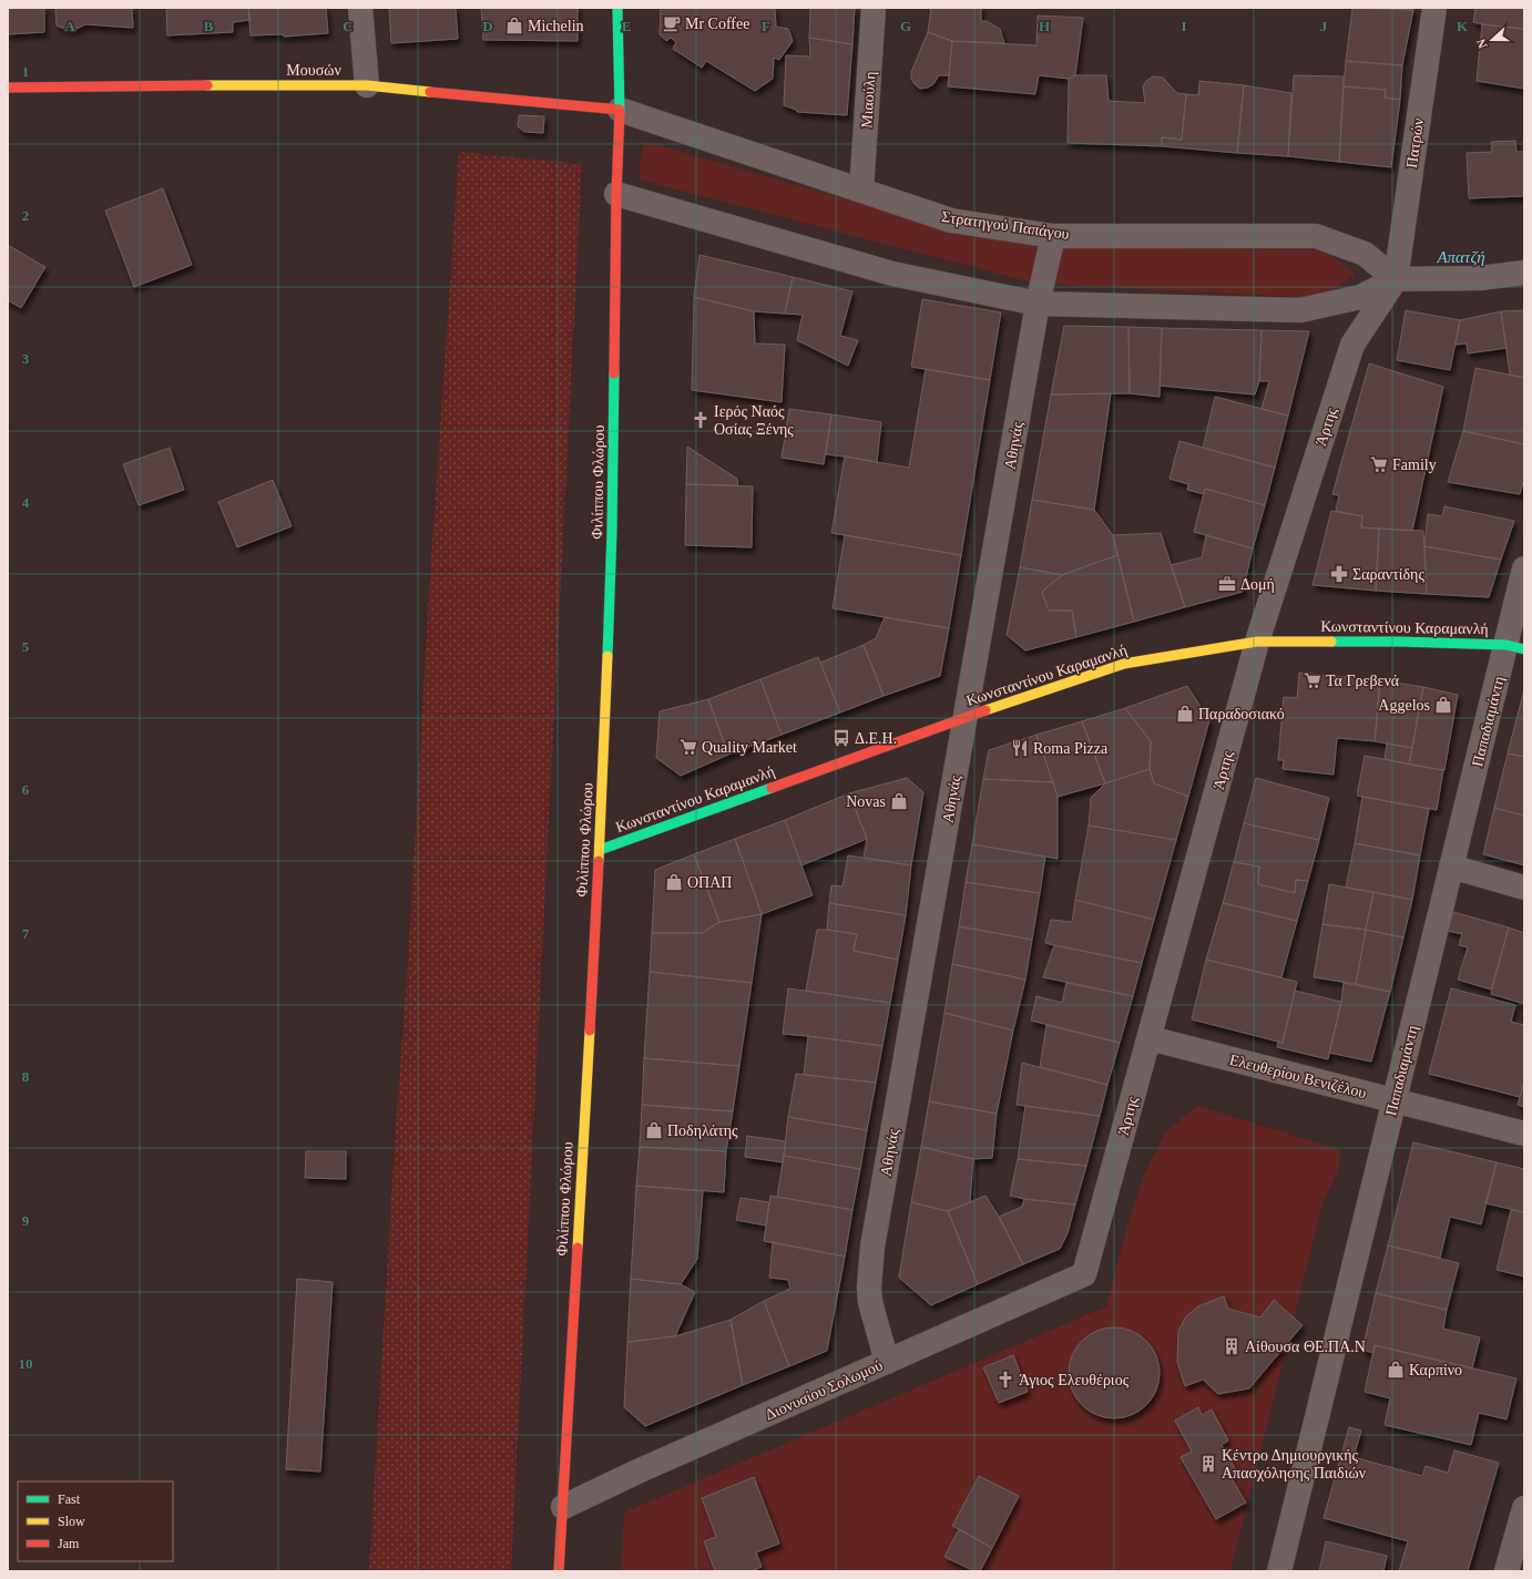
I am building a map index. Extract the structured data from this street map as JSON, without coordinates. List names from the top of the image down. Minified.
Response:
{"streets":{"main road":["Μουσών","Φιλίππου Φλώρου","Κωνσταντίνου Καραμανλή"],"street":["Μιαούλη","Πατρών","Στρατηγού Παπάγου","Άρτης","Αθηνάς","Παπαδιαμάντη","Ελευθερίου Βενιζέλου","Διονυσίου Σολωμού"]},"crossings":[["Μουσών","Στρατηγού Παπάγου"],["Μουσών","Φιλίππου Φλώρου"],["Μιαούλη","Στρατηγού Παπάγου"],["Πατρών","Στρατηγού Παπάγου"],["Πατρών","Άρτης"],["Στρατηγού Παπάγου","Άρτης"],["Στρατηγού Παπάγου","Αθηνάς"],["Στρατηγού Παπάγου","Φιλίππου Φλώρου"],["Άρτης","Κωνσταντίνου Καραμανλή"],["Άρτης","Ελευθερίου Βενιζέλου"],["Άρτης","Διονυσίου Σολωμού"],["Αθηνάς","Κωνσταντίνου Καραμανλή"],["Αθηνάς","Διονυσίου Σολωμού"],["Φιλίππου Φλώρου","Κωνσταντίνου Καραμανλή"],["Φιλίππου Φλώρου","Διονυσίου Σολωμού"],["Κωνσταντίνου Καραμανλή","Παπαδιαμάντη"],["Παπαδιαμάντη","Ελευθερίου Βενιζέλου"]],"water":["Απατζή"],"places":{"cafe":["Mr Coffee"],"shop":["Michelin","Aggelos","Παραδοσιακό","Novas","ΟΠΑΠ","Ποδηλάτης","Καρπίνο"],"church":["Ιερός Ναός Οσίας Ξένης","Άγιος Ελευθέριος"],"supermarket":["Family","Τα Γρεβενά","Quality Market"],"pharmacy":["Σαραντίδης"],"office":["Δομή"],"bus stop":["Δ.Ε.Η."],"restaurant":["Roma Pizza"],"building":["Αίθουσα ΘΕ.ΠΑ.Ν","Κέντρο Δημιουργικής Απασχόλησης Παιδιών"]},"legend":["Fast","Slow","Jam"],"north":"left","grid":{"columns":["A","B","C","D","E","F","G","H","I","J","K"],"rows":["1","2","3","4","5","6","7","8","9","10"]}}
